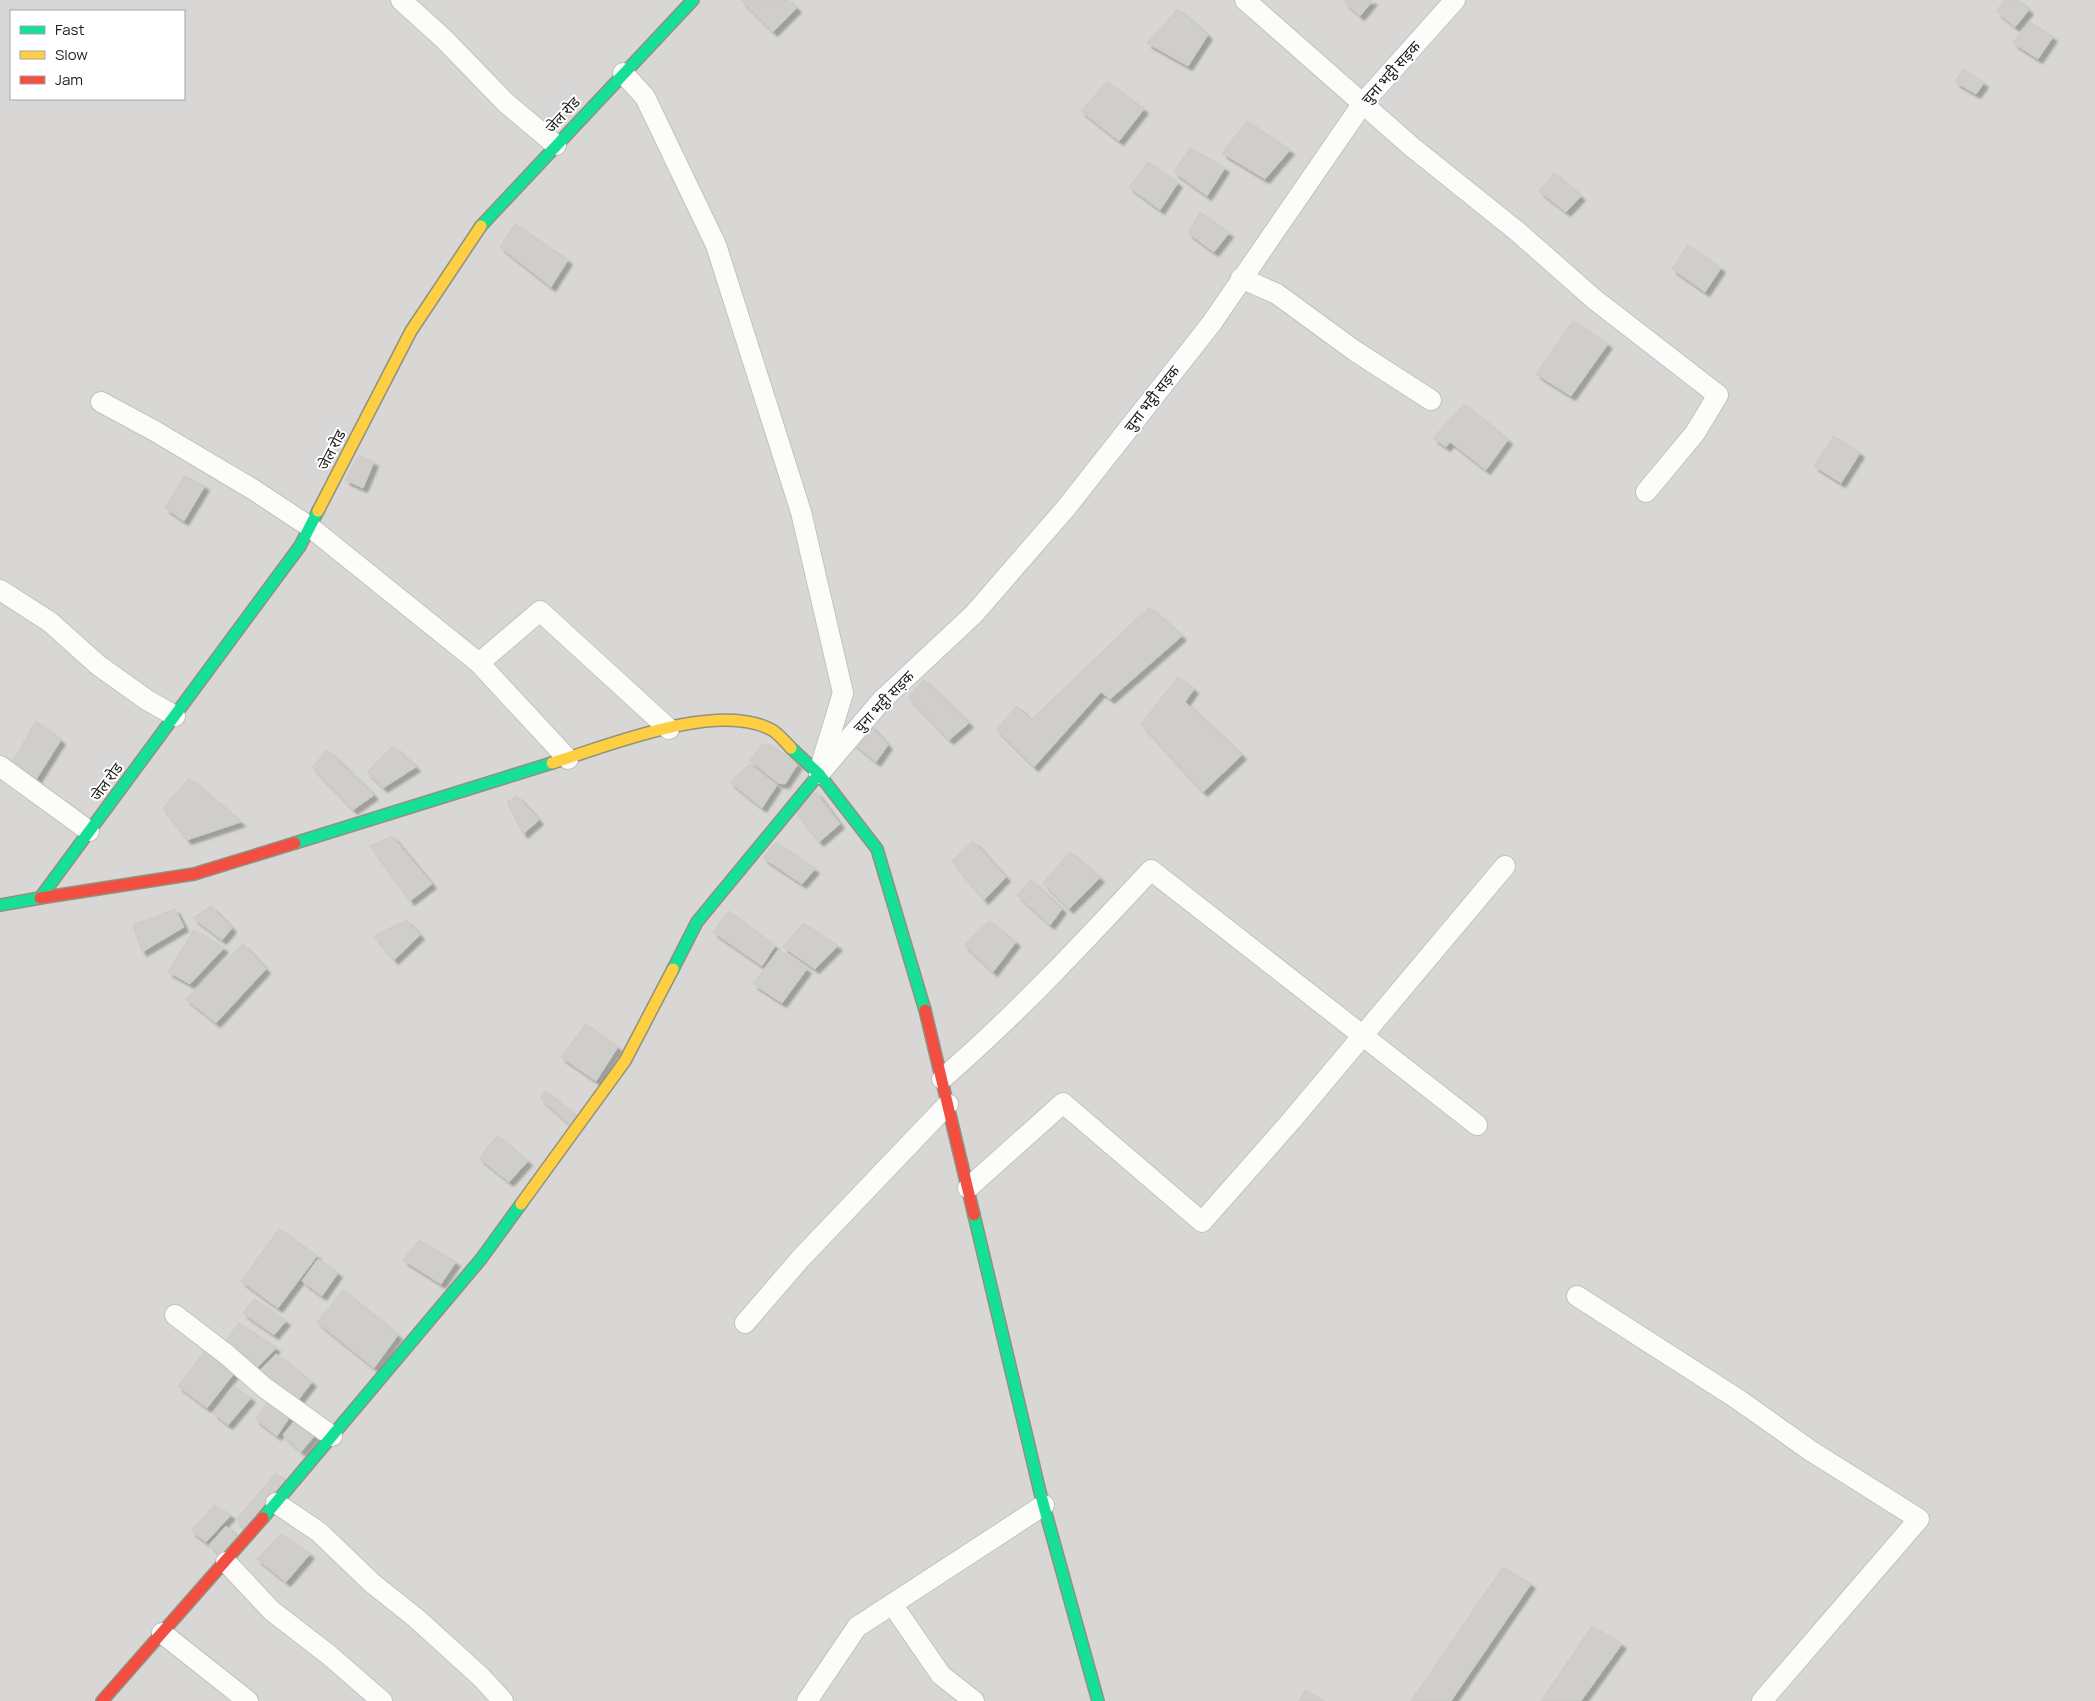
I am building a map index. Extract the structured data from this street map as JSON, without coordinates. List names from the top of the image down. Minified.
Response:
{"streets":{"street":["चुना भट्ठी सड़क","जेल रोड"]},"legend":["Fast","Slow","Jam"]}
